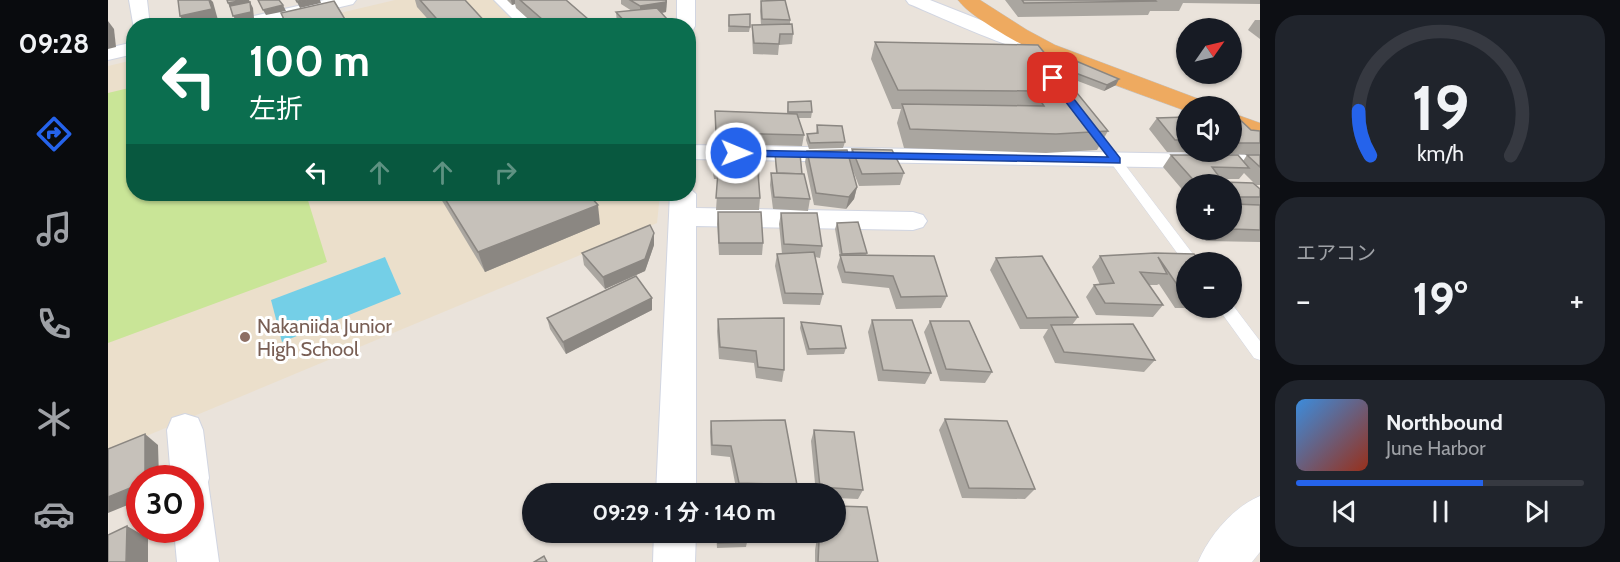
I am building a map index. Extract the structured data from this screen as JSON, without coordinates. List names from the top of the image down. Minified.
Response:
{"places":["Nakaniida Junior High School"],"north":"top right","page":{"tabs":"09:28","map_buttons":["+","−"],"turn":["100 m","左折"],"tile":"エアコン","heat":["−","19°","+"],"song":["Northbound","June Harbor"],"limit":"30","trip":"09:29 · 1 分 · 140 m","gauge":["19","km/h"]}}
